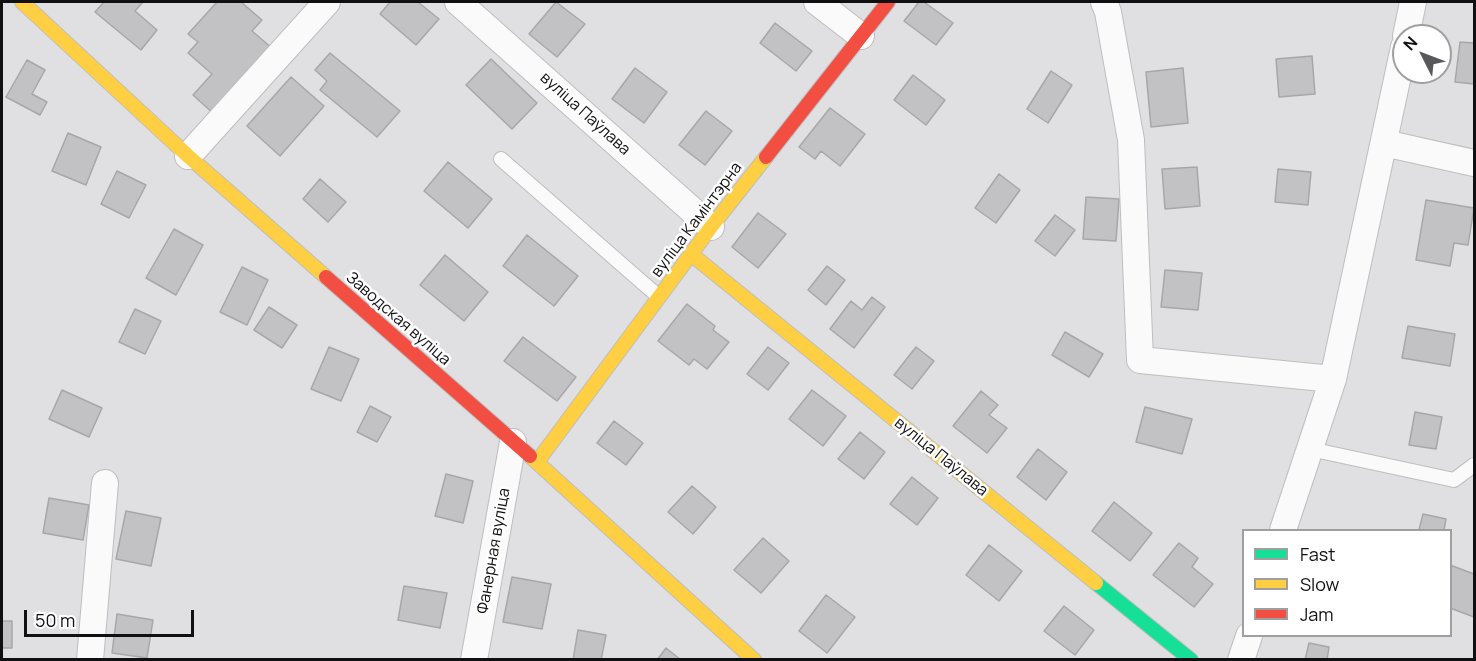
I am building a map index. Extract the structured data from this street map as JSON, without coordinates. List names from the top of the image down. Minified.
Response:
{"streets":{"street":["вуліца Паўлава","вуліца Камінтэрна","Заводская вуліца","Фанерная вуліца"]},"crossings":[["вуліца Паўлава","вуліца Камінтэрна"],["вуліца Камінтэрна","Заводская вуліца"],["Заводская вуліца","Фанерная вуліца"]],"legend":["Fast","Slow","Jam"],"scale_bar":"50 m","north":"top left"}
